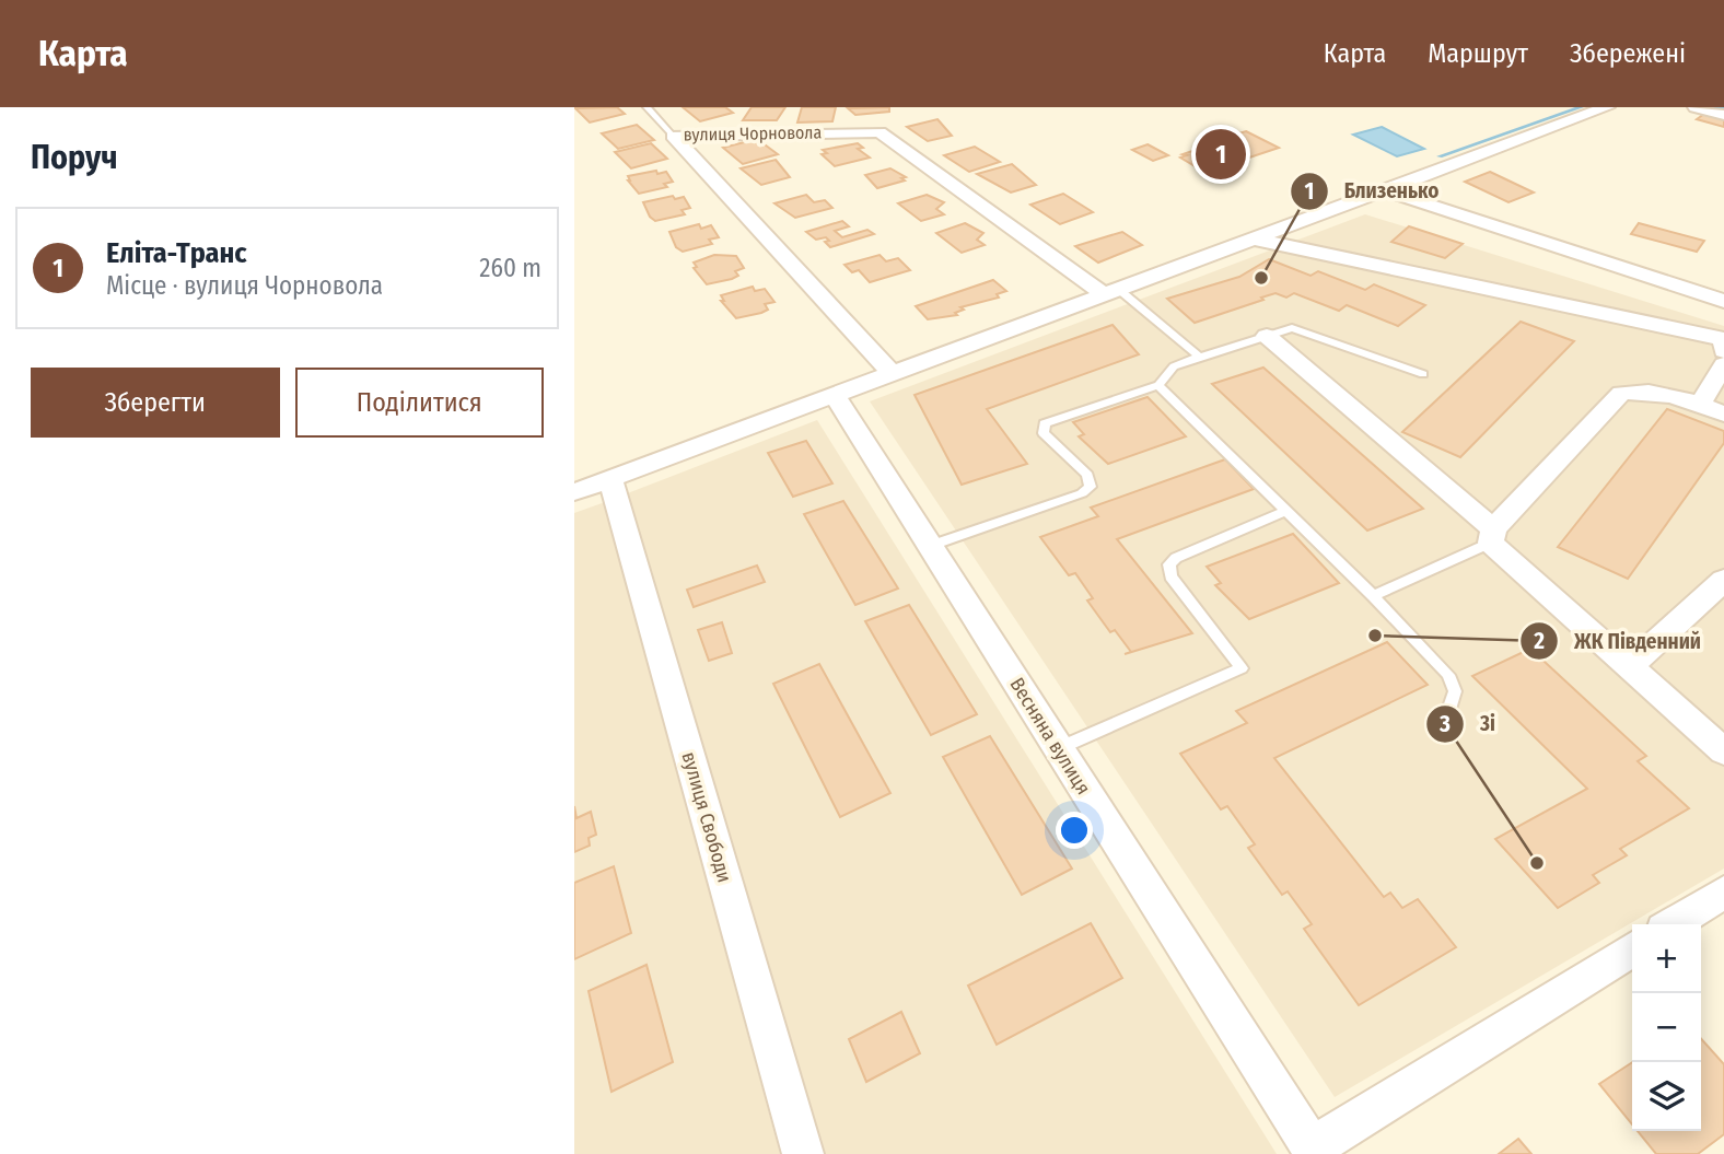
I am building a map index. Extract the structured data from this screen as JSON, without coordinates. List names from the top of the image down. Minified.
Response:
{"streets":{"street":["вулиця Чорновола","Весняна вулиця","вулиця Свободи"]},"places":["Близенько","ЖК Південний","3і"],"page":{"header":"Карта","nav":["Карта","Маршрут","Збережені"],"heading":"Поруч","pins":"1","list":[{"mark":"1","name":"Еліта-Транс","note":"Місце · вулиця Чорновола","value":"260 m"}],"buttons":["Зберегти","Поділитися"],"map_buttons":["+","−"]}}
